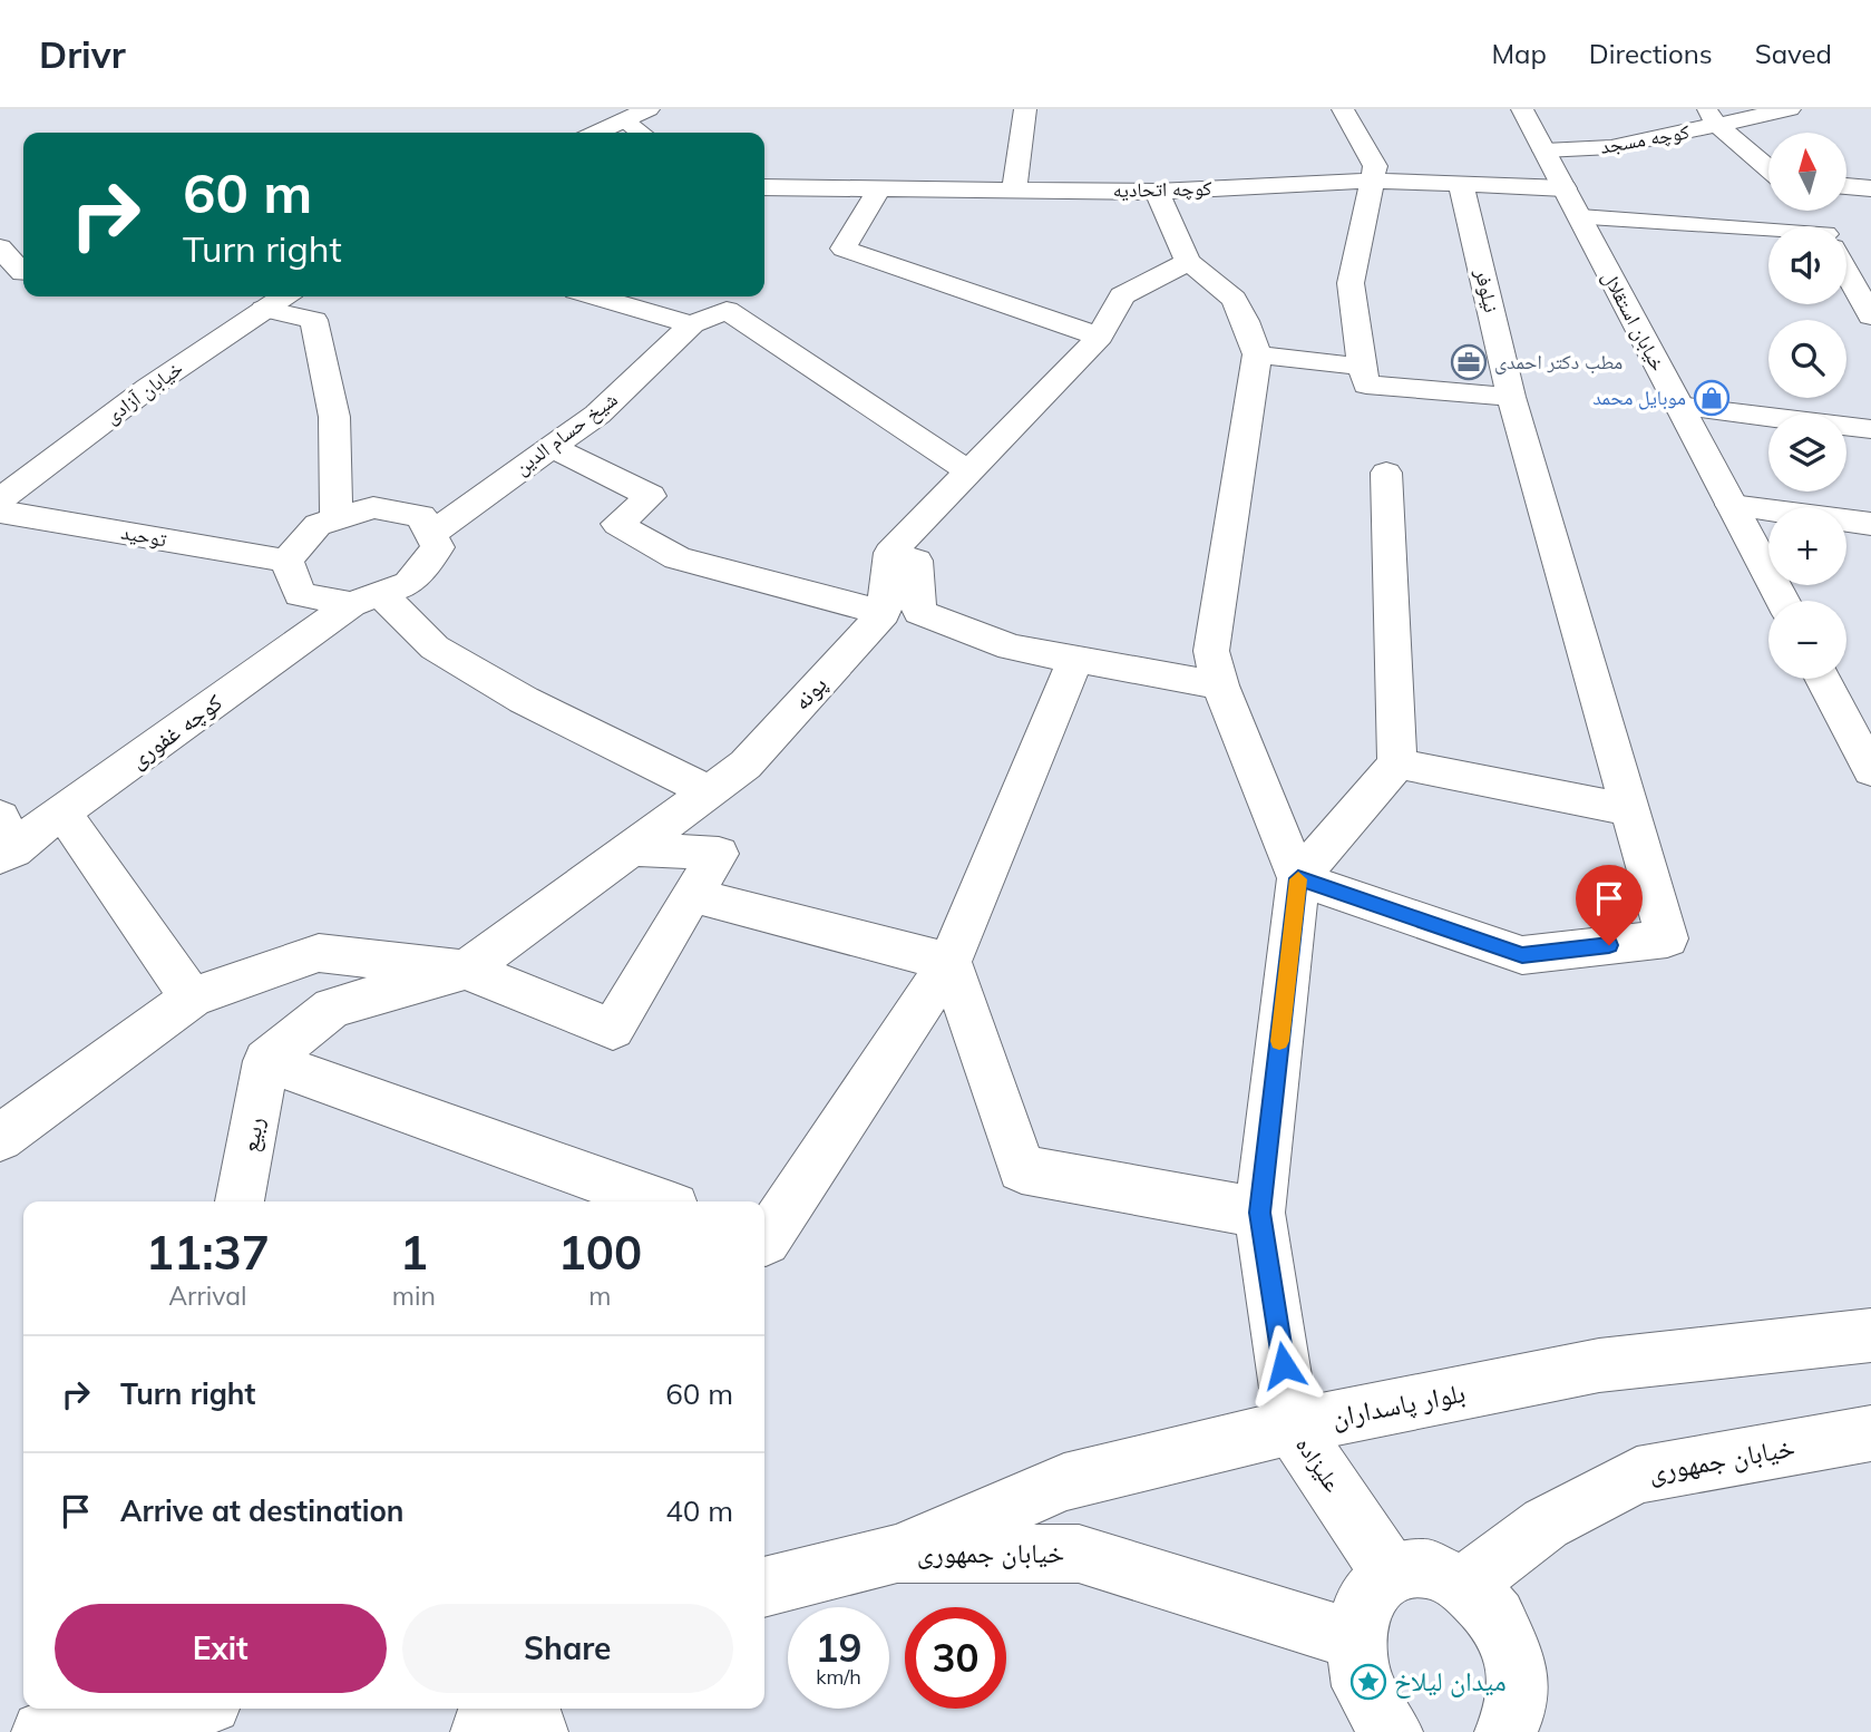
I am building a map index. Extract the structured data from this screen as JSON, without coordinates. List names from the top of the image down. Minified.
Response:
{"streets":{"street":["کوچه مسجد","کوچه اتحادیه","نیلوفر","خیابان استقلال","خیابان آزادی","شیخ حسام الدین","توحید","پونه","کوچه غفوری","ربیع","بلوار پاسداران","خیابان جمهوری","علیزاده"]},"crossings":[["کوچه مسجد","خیابان استقلال"],["کوچه اتحادیه","نیلوفر"],["کوچه اتحادیه","خیابان استقلال"],["نیلوفر","علیزاده"],["شیخ حسام الدین","کوچه غفوری"],["پونه","ربیع"],["بلوار پاسداران","خیابان جمهوری"],["بلوار پاسداران","علیزاده"]],"places":{"office":["مطب دکتر احمدی"],"shop":["موبایل محمد"],"place":["میدان لیلاخ"]},"north":"top","page":{"header":"Drivr","nav":["Map","Directions","Saved"],"map_buttons":["+","−"],"turn":["60 m","Turn right"],"eta":["11:37","Arrival","1","min","100","m"],"list":[{"name":"Turn right","value":"60 m"},{"name":"Arrive at destination","value":"40 m"}],"buttons":["Exit","Share"],"speed":"19 km/h","limit":"30"}}
